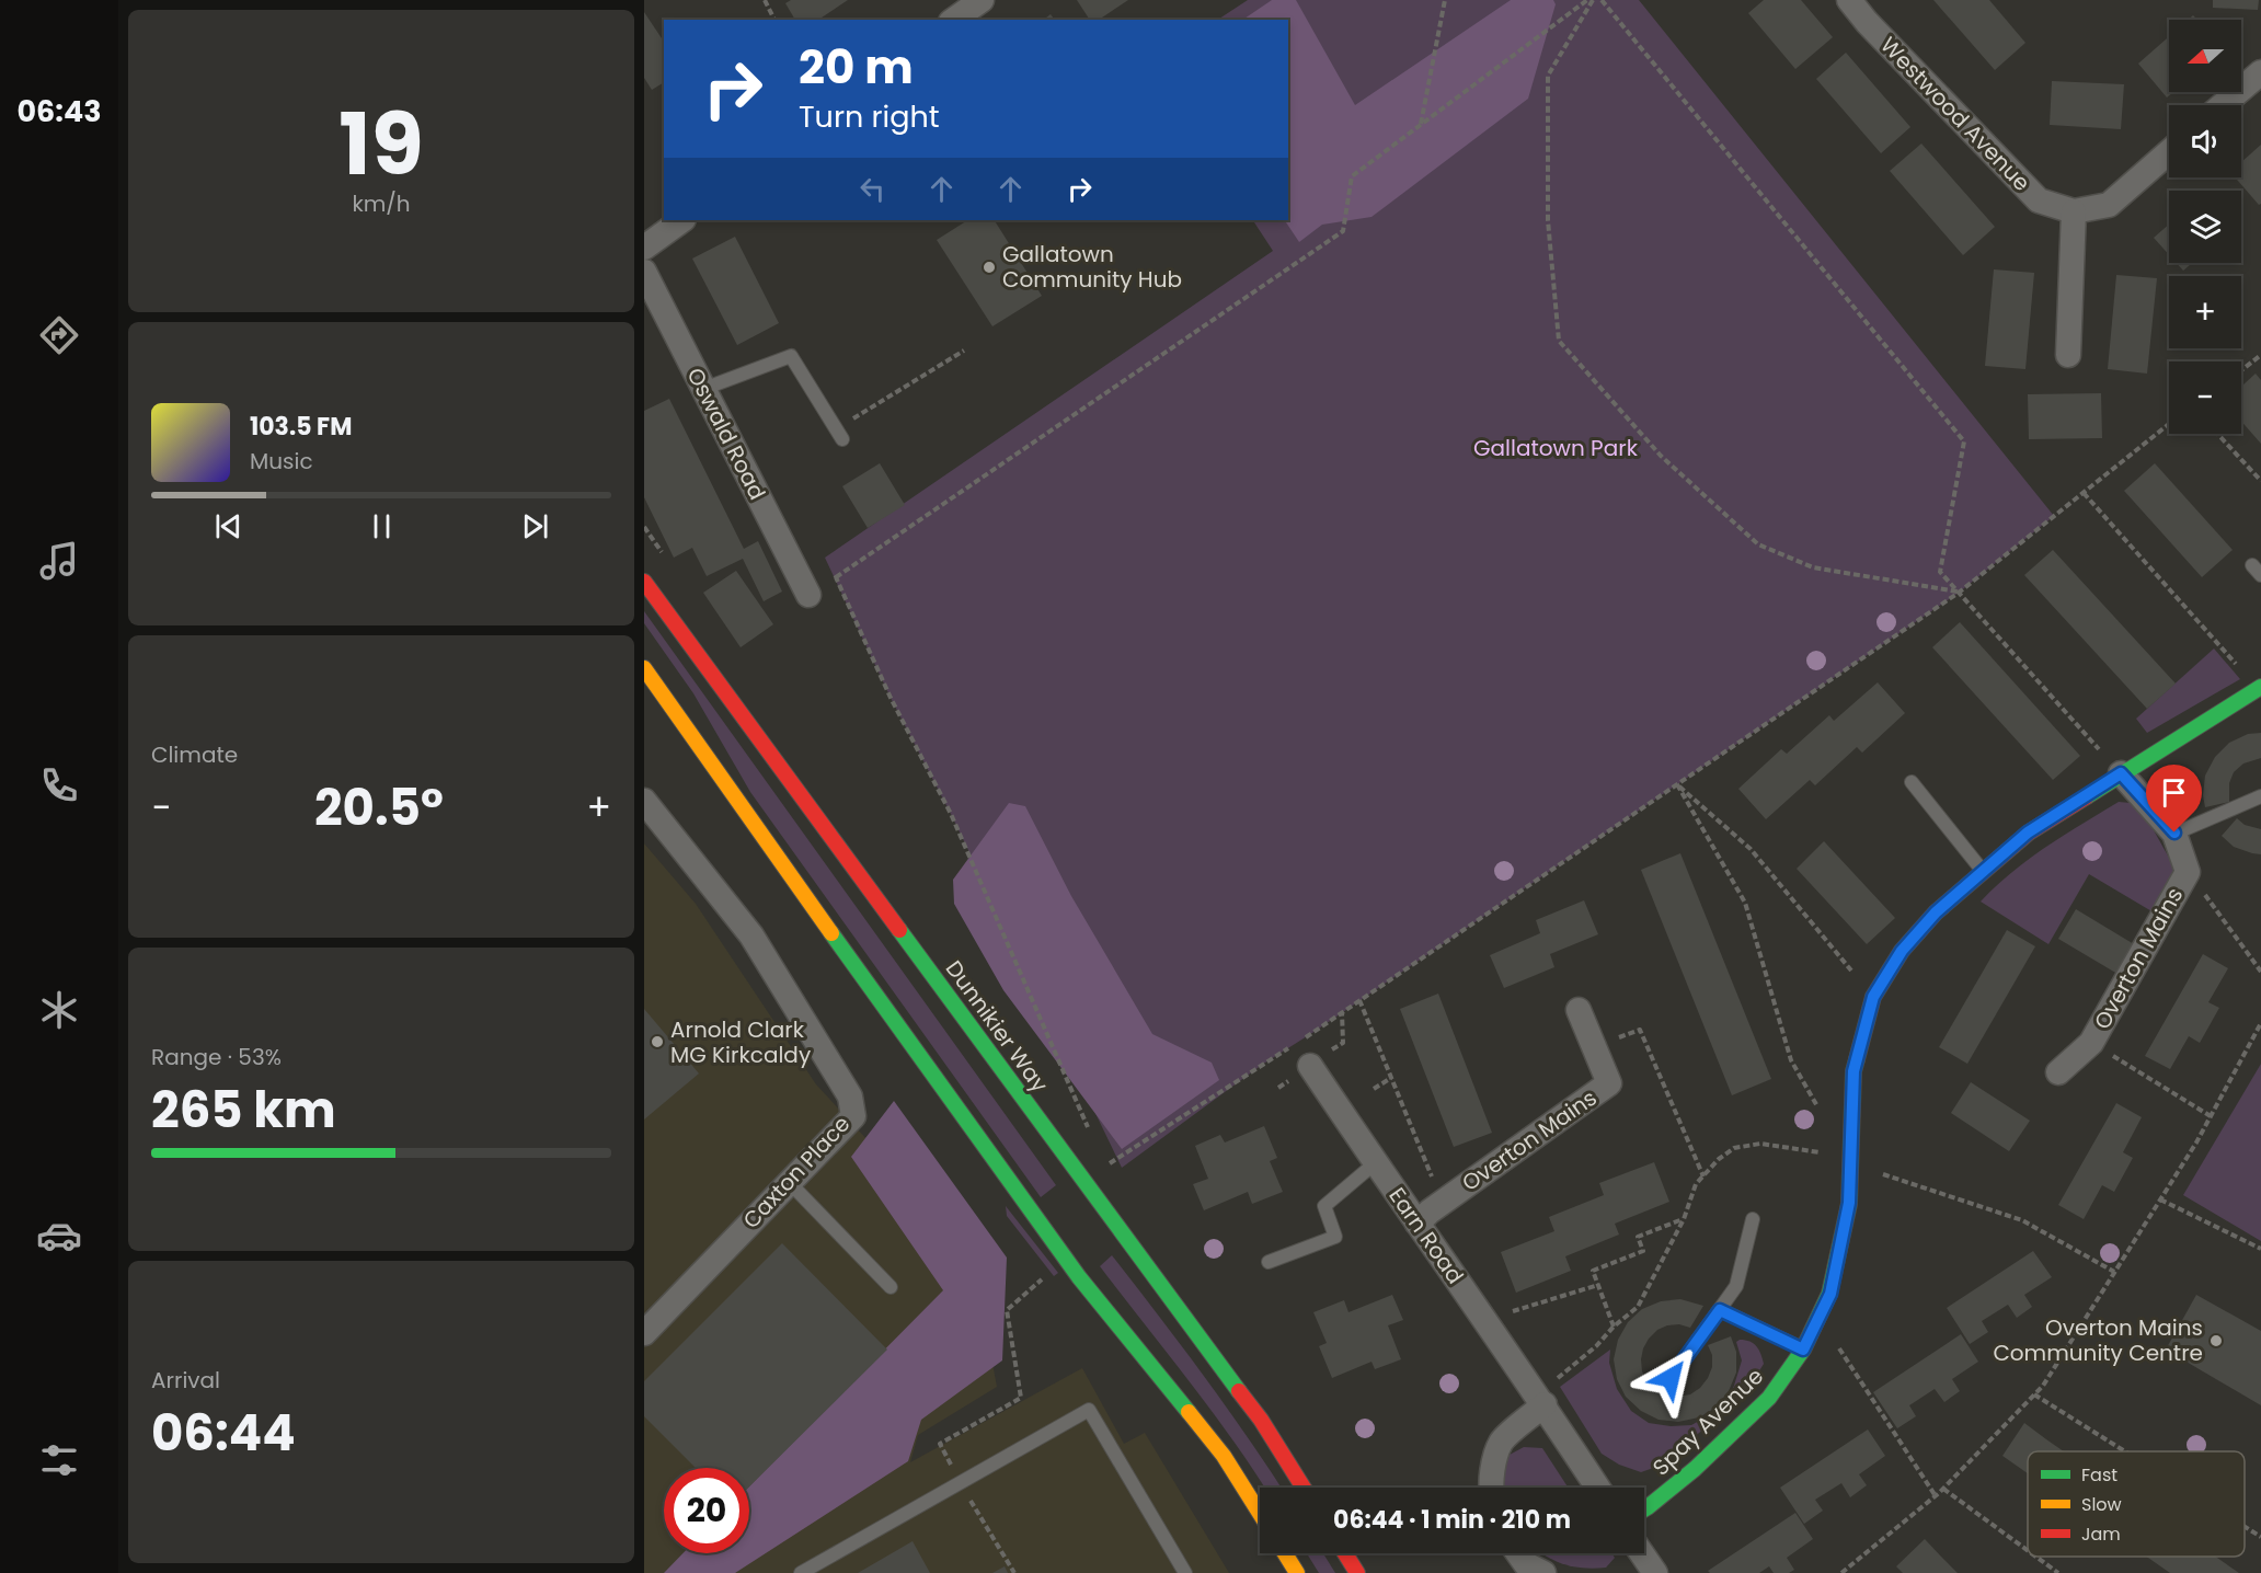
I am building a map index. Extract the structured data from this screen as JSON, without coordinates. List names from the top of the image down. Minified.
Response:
{"streets":{"main road":["Dunnikier Way","Spay Avenue"],"street":["Westwood Avenue","Oswald Road","Overton Mains","Caxton Place","Earn Road"]},"crossings":[["Overton Mains","Earn Road"],["Overton Mains","Spay Avenue"]],"parks":["Gallatown Park"],"places":["Gallatown Community Hub","Arnold Clark MG Kirkcaldy","Overton Mains Community Centre"],"legend":["Fast","Slow","Jam"],"north":"left","page":{"tabs":"06:43","tile":[["19","km/h"],"Climate",["Range · 53%","265 km"],["Arrival","06:44"]],"map_buttons":["+","−"],"turn":["20 m","Turn right"],"song":["103.5 FM","Music"],"heat":["−","20.5°","+"],"limit":"20","trip":"06:44 · 1 min · 210 m"}}
